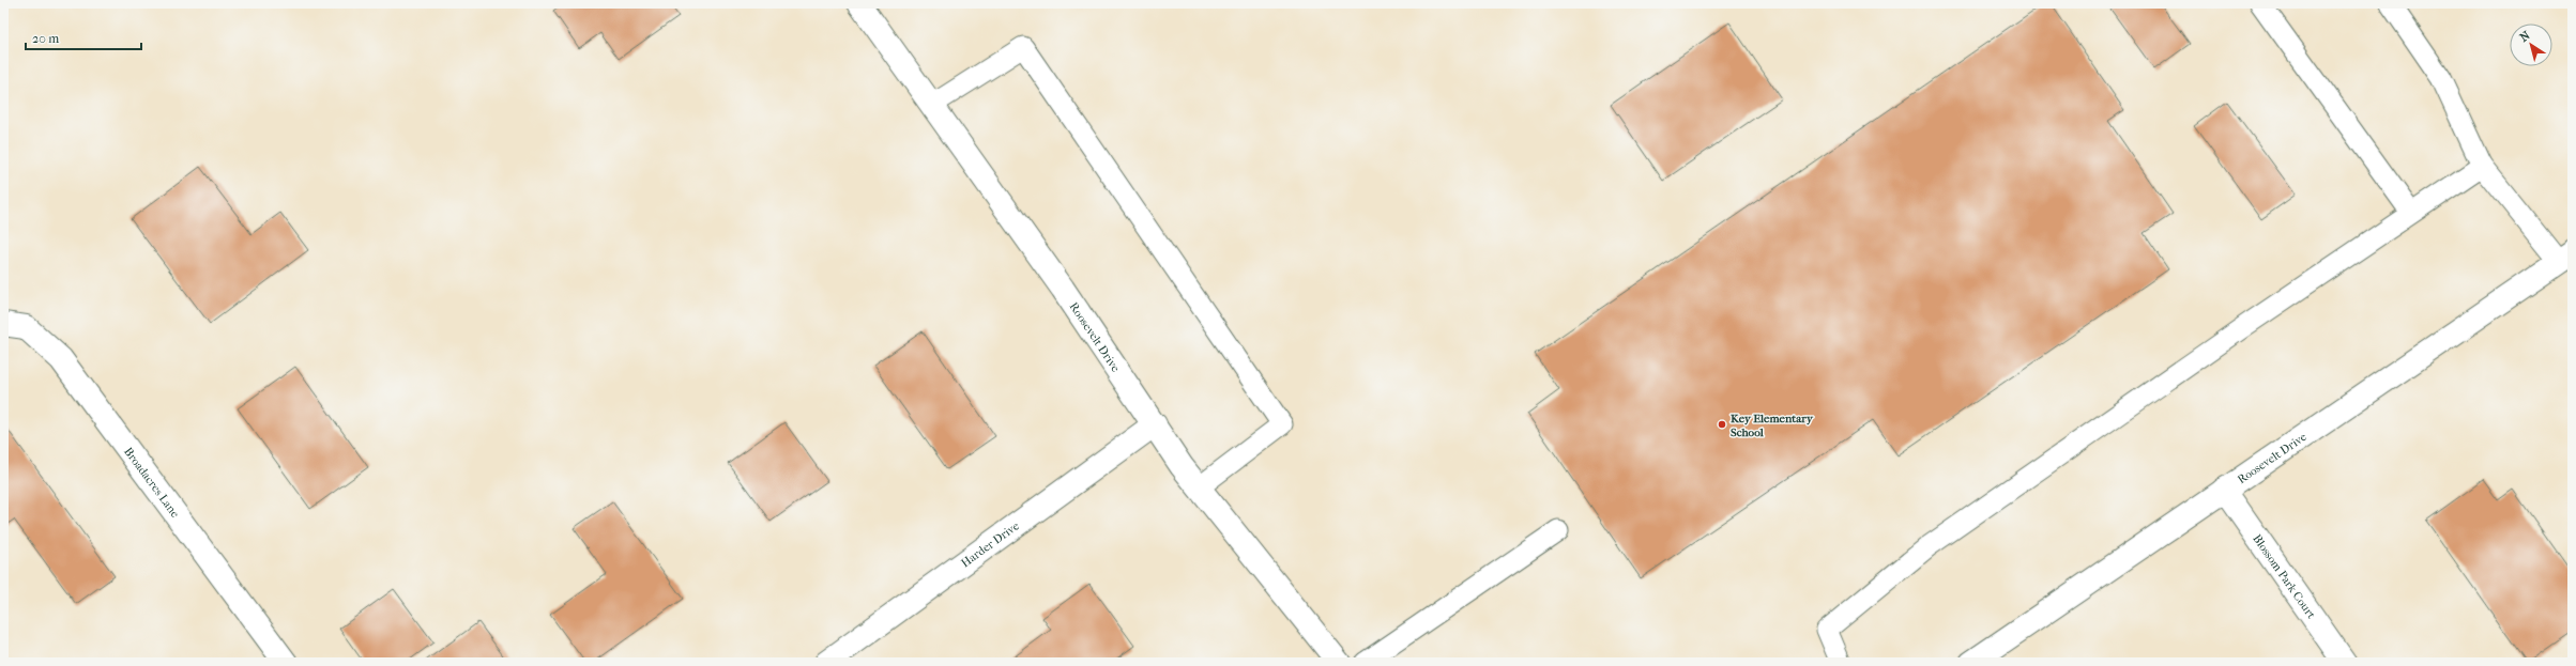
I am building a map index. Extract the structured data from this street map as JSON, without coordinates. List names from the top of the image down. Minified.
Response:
{"streets":{"street":["Roosevelt Drive","Broadacres Lane","Harder Drive","Blossom Park Court"]},"crossings":[["Roosevelt Drive","Harder Drive"],["Roosevelt Drive","Blossom Park Court"]],"places":["Key Elementary School"],"scale_bar":"20 m","north":"top left"}
